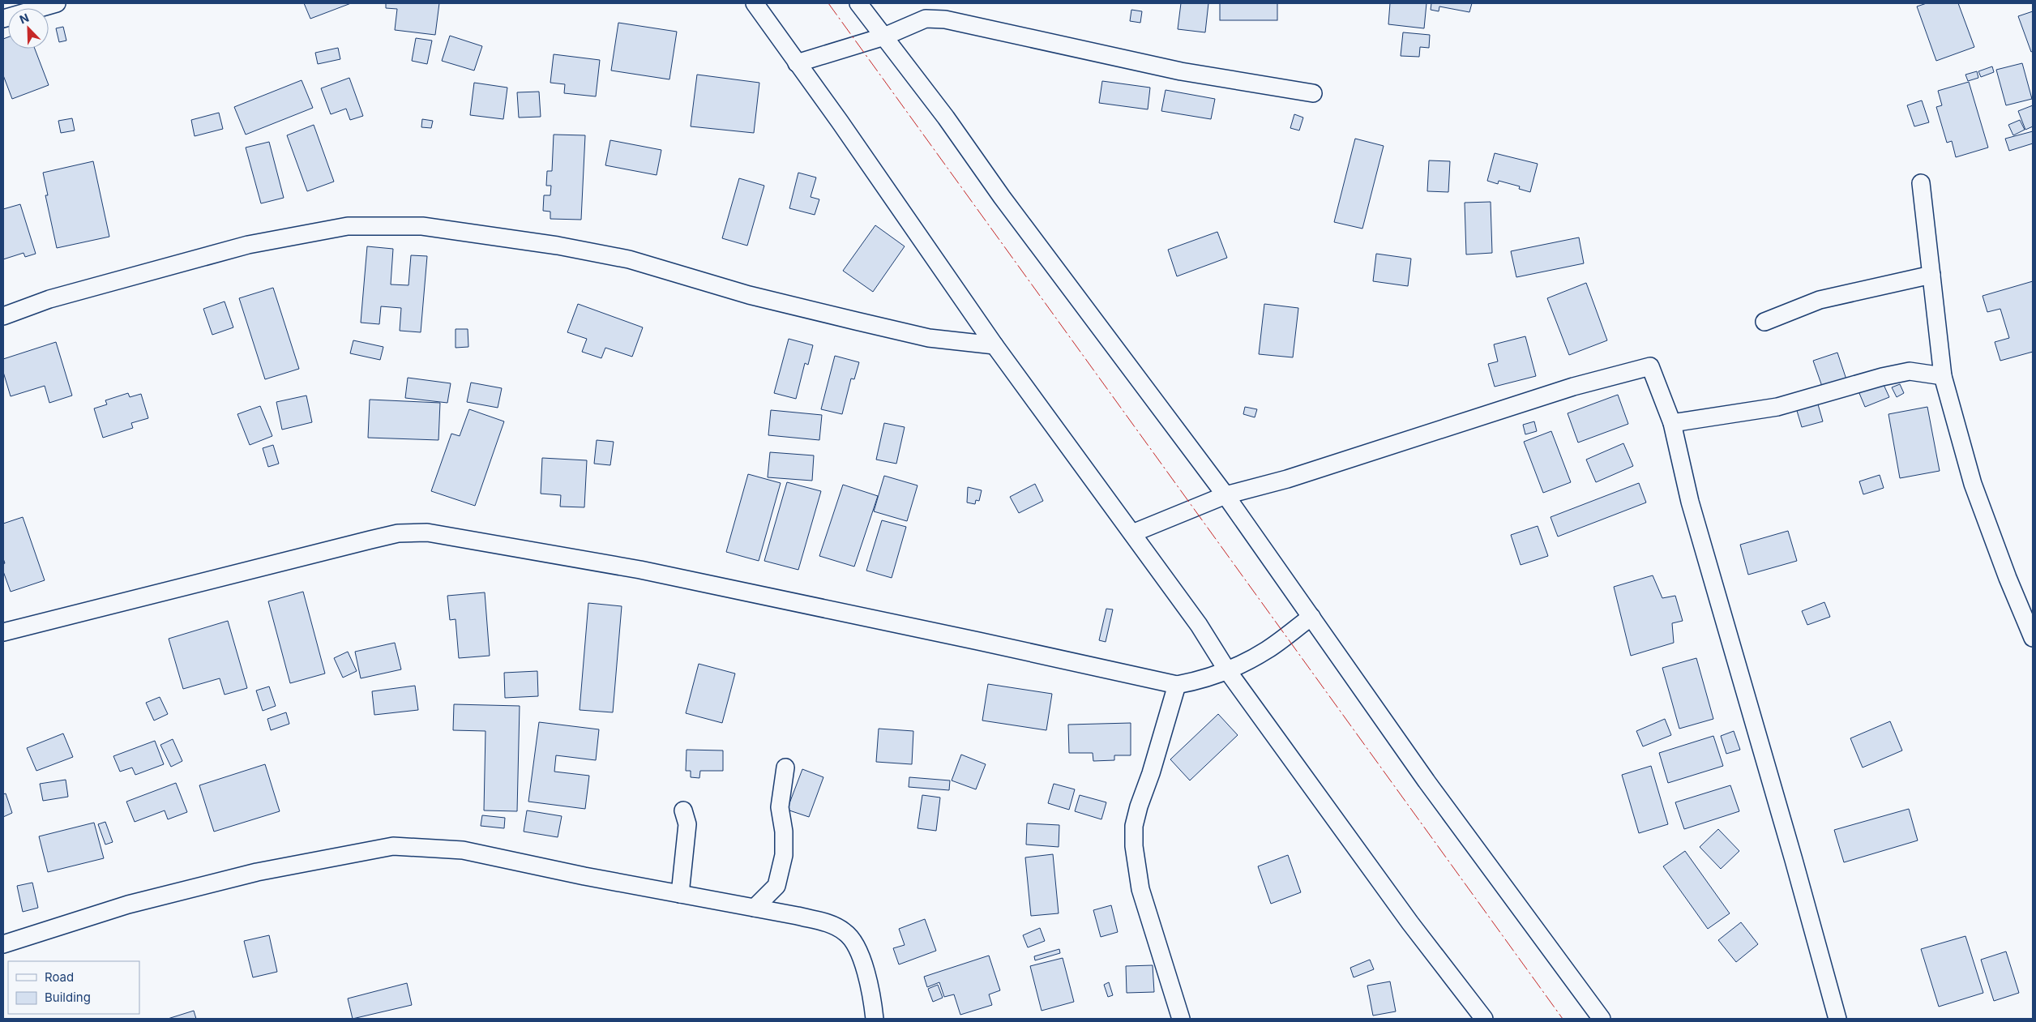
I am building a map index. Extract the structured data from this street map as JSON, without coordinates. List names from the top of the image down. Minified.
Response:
{"legend":["Road","Building"],"north":"top left"}
